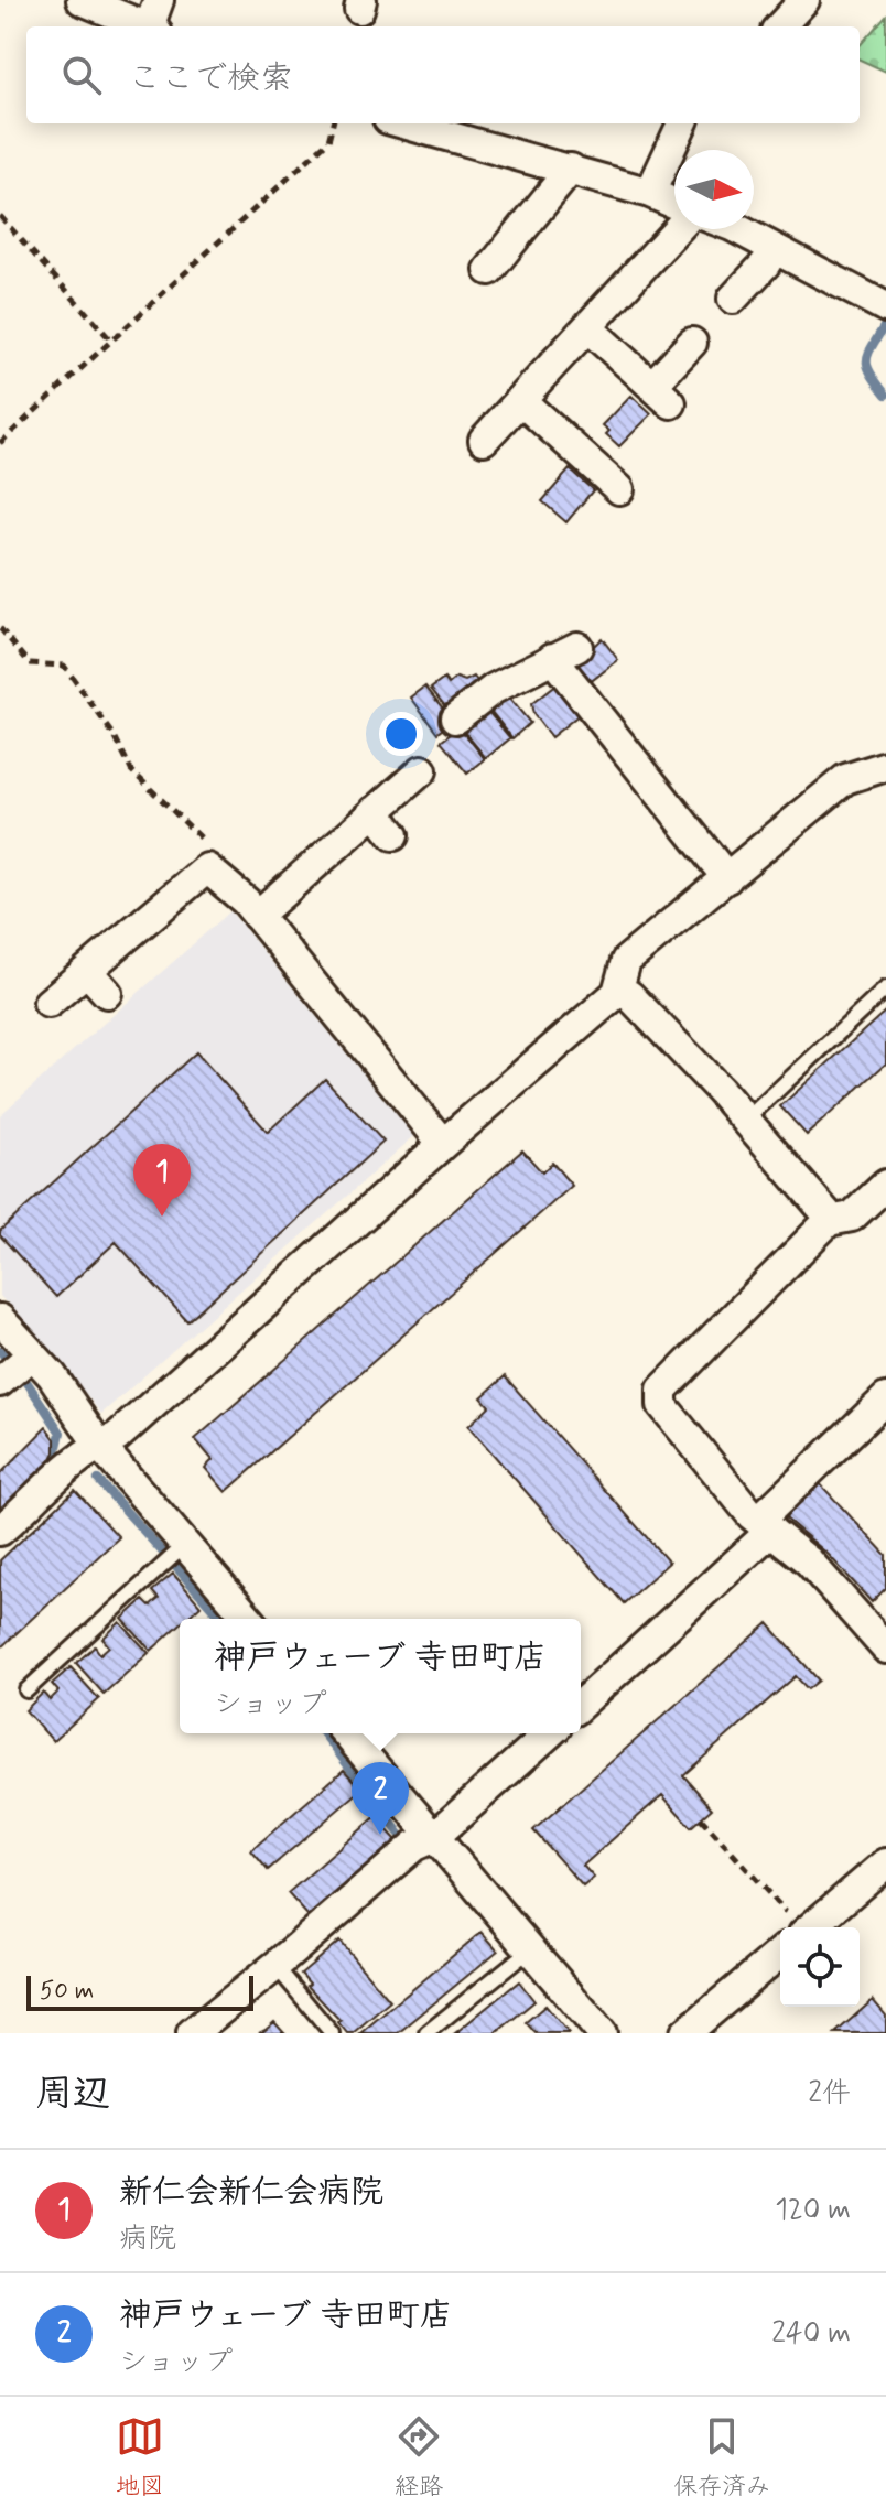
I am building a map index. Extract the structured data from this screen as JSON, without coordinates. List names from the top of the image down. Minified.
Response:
{"scale_bar":"50 m","north":"right","page":{"search":"ここで検索","pins":["1","2"],"popup":["神戸ウェーブ 寺田町店","ショップ"],"scale":"50 m","heading":["周辺","2件"],"list":[{"mark":"1","name":"新仁会新仁会病院","note":"病院","value":"120 m"},{"mark":"2","name":"神戸ウェーブ 寺田町店","note":"ショップ","value":"240 m"}],"nav":["地図","経路","保存済み"]}}
